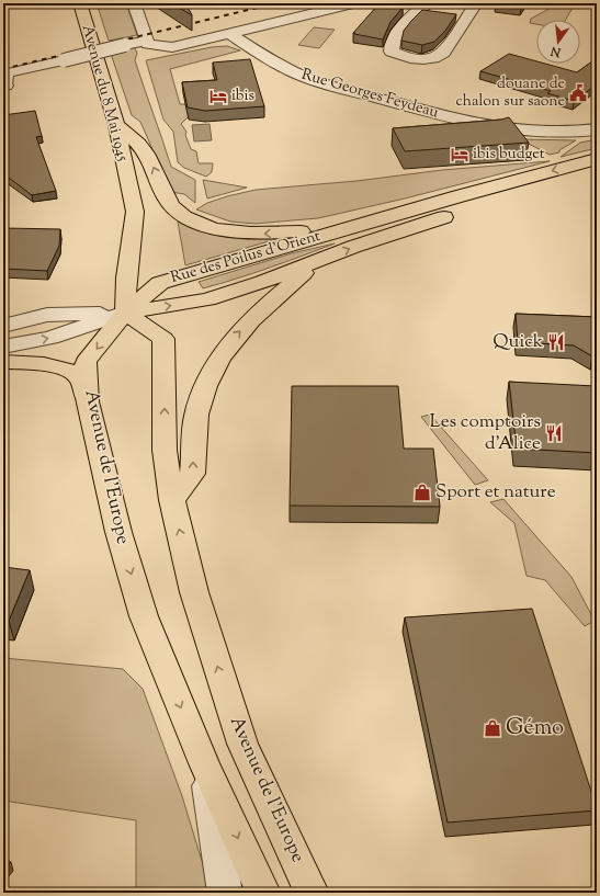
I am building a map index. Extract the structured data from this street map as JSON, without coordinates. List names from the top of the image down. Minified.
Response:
{"streets":{"main road":["Avenue du 8 Mai 1945","Rue des Poilus d'Orient","Avenue de l'Europe"],"street":["Rue Georges Feydeau"]},"crossings":[["Avenue du 8 Mai 1945","Rue des Poilus d'Orient"],["Avenue du 8 Mai 1945","Avenue de l'Europe"],["Rue des Poilus d'Orient","Avenue de l'Europe"]],"places":{"public building":["douane de chalon sur saone"],"hotel":["ibis","ibis budget"],"restaurant":["Quick","Les comptoirs d'Alice"],"shop":["Sport et nature","Gémo"]},"north":"bottom"}
